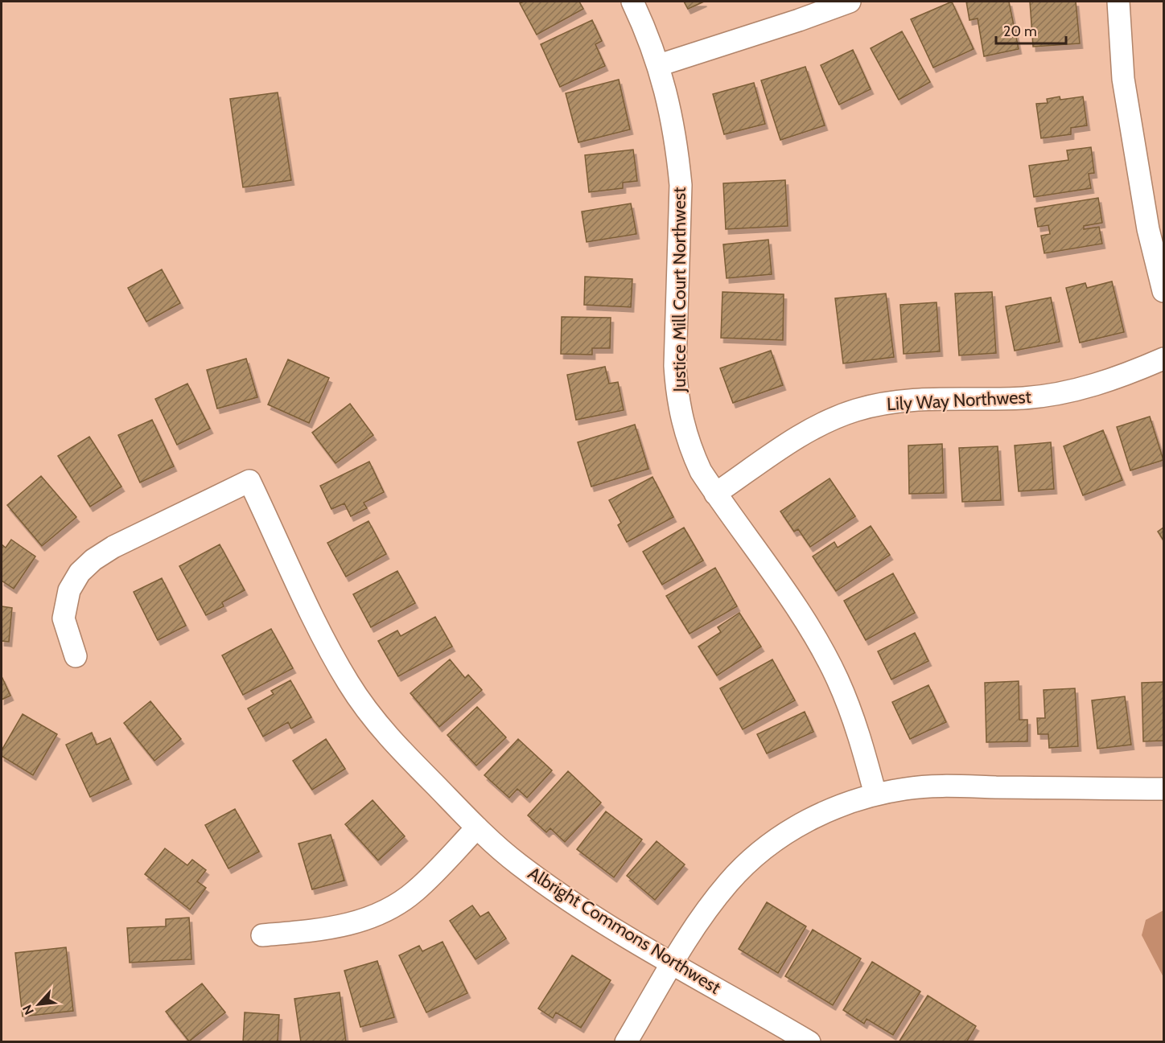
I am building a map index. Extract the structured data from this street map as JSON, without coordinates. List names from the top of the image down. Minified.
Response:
{"streets":{"street":["Justice Mill Court Northwest","Lily Way Northwest","Albright Commons Northwest"]},"crossings":[["Justice Mill Court Northwest","Lily Way Northwest"]],"scale_bar":"20 m","north":"bottom left"}
